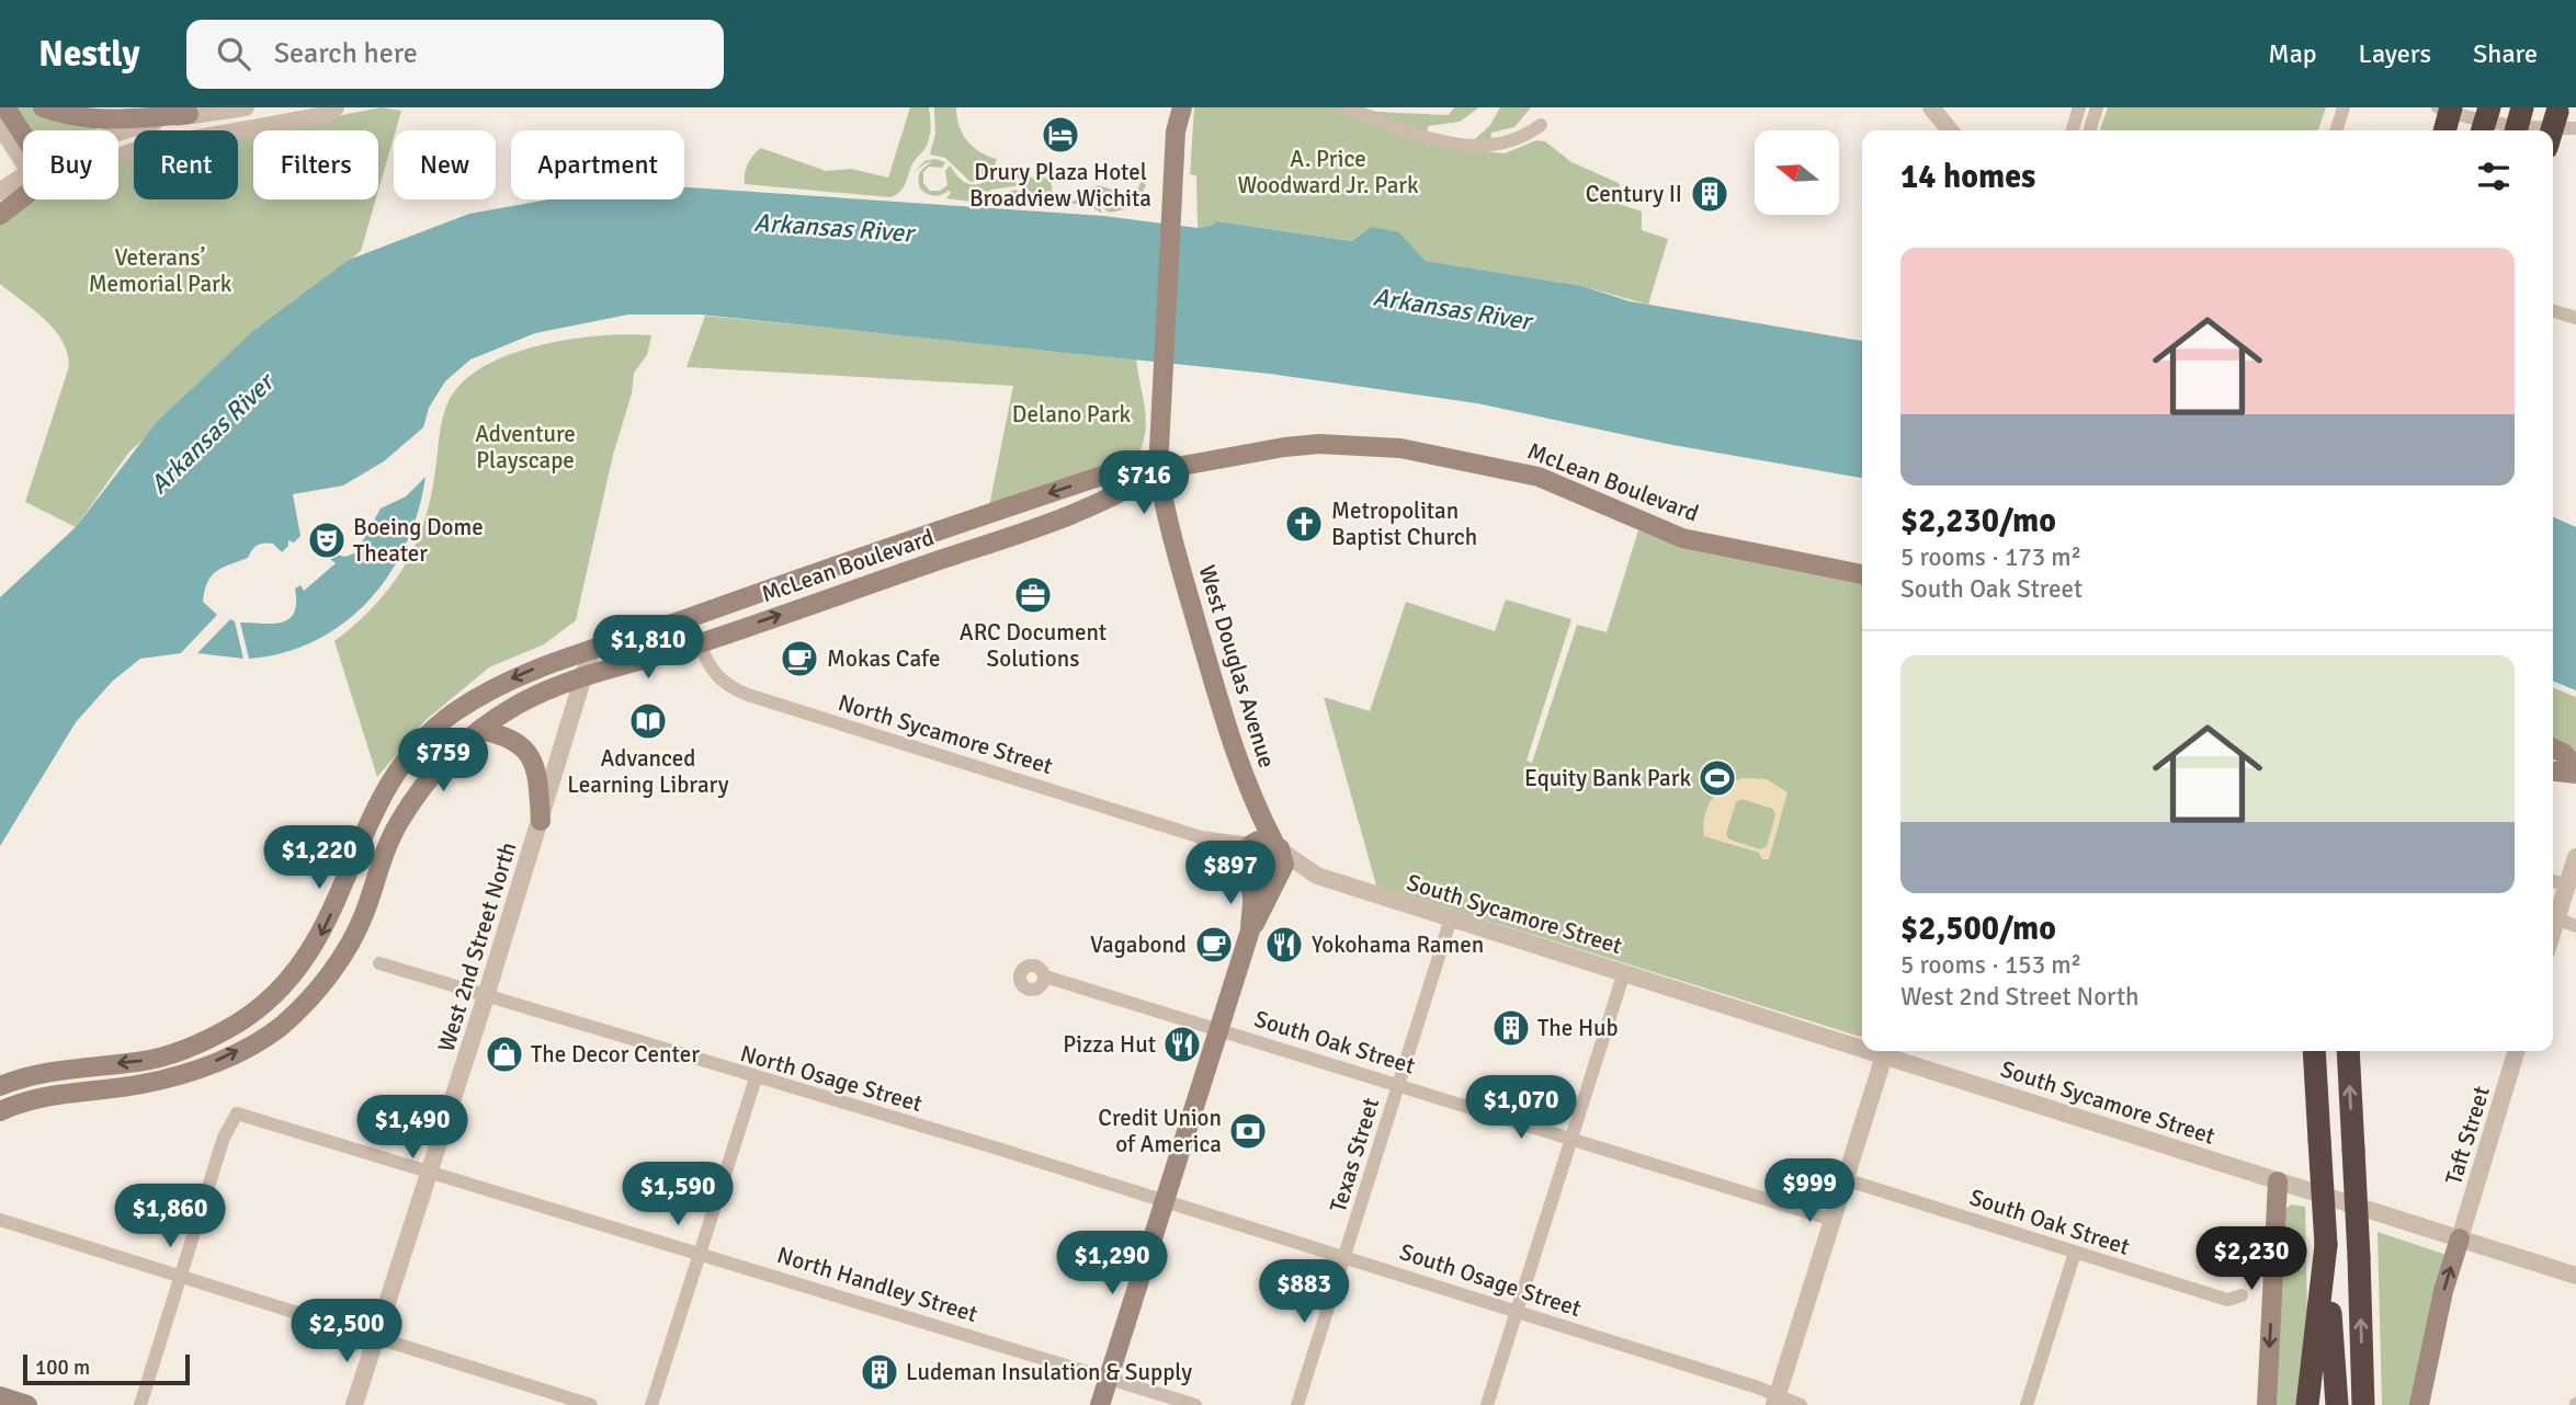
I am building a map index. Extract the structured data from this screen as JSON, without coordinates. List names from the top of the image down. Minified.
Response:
{"streets":{"main road":["McLean Boulevard","West Douglas Avenue"],"street":["North Sycamore Street","South Sycamore Street","West 2nd Street North","South Oak Street","North Osage Street","Taft Street","Texas Street","South Osage Street","North Handley Street"]},"crossings":[["McLean Boulevard","West Douglas Avenue"],["McLean Boulevard","North Sycamore Street"],["McLean Boulevard","West 2nd Street North"],["West Douglas Avenue","North Sycamore Street"],["West Douglas Avenue","South Sycamore Street"],["West Douglas Avenue","South Oak Street"],["West Douglas Avenue","North Osage Street"],["West Douglas Avenue","South Osage Street"],["West Douglas Avenue","North Handley Street"],["North Sycamore Street","South Sycamore Street"],["South Sycamore Street","Taft Street"],["South Sycamore Street","Texas Street"],["West 2nd Street North","North Osage Street"],["West 2nd Street North","North Handley Street"],["South Oak Street","Texas Street"],["North Osage Street","South Osage Street"],["Texas Street","South Osage Street"]],"water":["Arkansas River"],"parks":["A. Price Woodward Jr. Park","Veterans’ Memorial Park","Delano Park","Adventure Playscape"],"places":{"hotel":["Drury Plaza Hotel Broadview Wichita"],"building":["Century II","The Hub","Ludeman Insulation & Supply"],"church":["Metropolitan Baptist Church"],"theatre":["Boeing Dome Theater"],"office":["ARC Document Solutions"],"cafe":["Mokas Cafe","Vagabond"],"library":["Advanced Learning Library"],"sports":["Equity Bank Park"],"restaurant":["Yokohama Ramen","Pizza Hut"],"shop":["The Decor Center"],"bank":["Credit Union of America"]},"scale_bar":"100 m","north":"left","page":{"header":"Nestly","search":"Search here","nav":["Map","Layers","Share"],"chip":["Buy","Rent","Filters","New","Apartment"],"heading":"14 homes","list":[{"name":"$2,230/mo","note":"5 rooms · 173 m² · South Oak Street"},{"name":"$2,500/mo","note":"5 rooms · 153 m² · West 2nd Street North"}],"price":["$716","$1,810","$759","$1,220","$897","$1,070","$1,490","$999","$1,590","$1,860","$2,230","$1,290","$883","$2,500"],"scale":"100 m"}}
